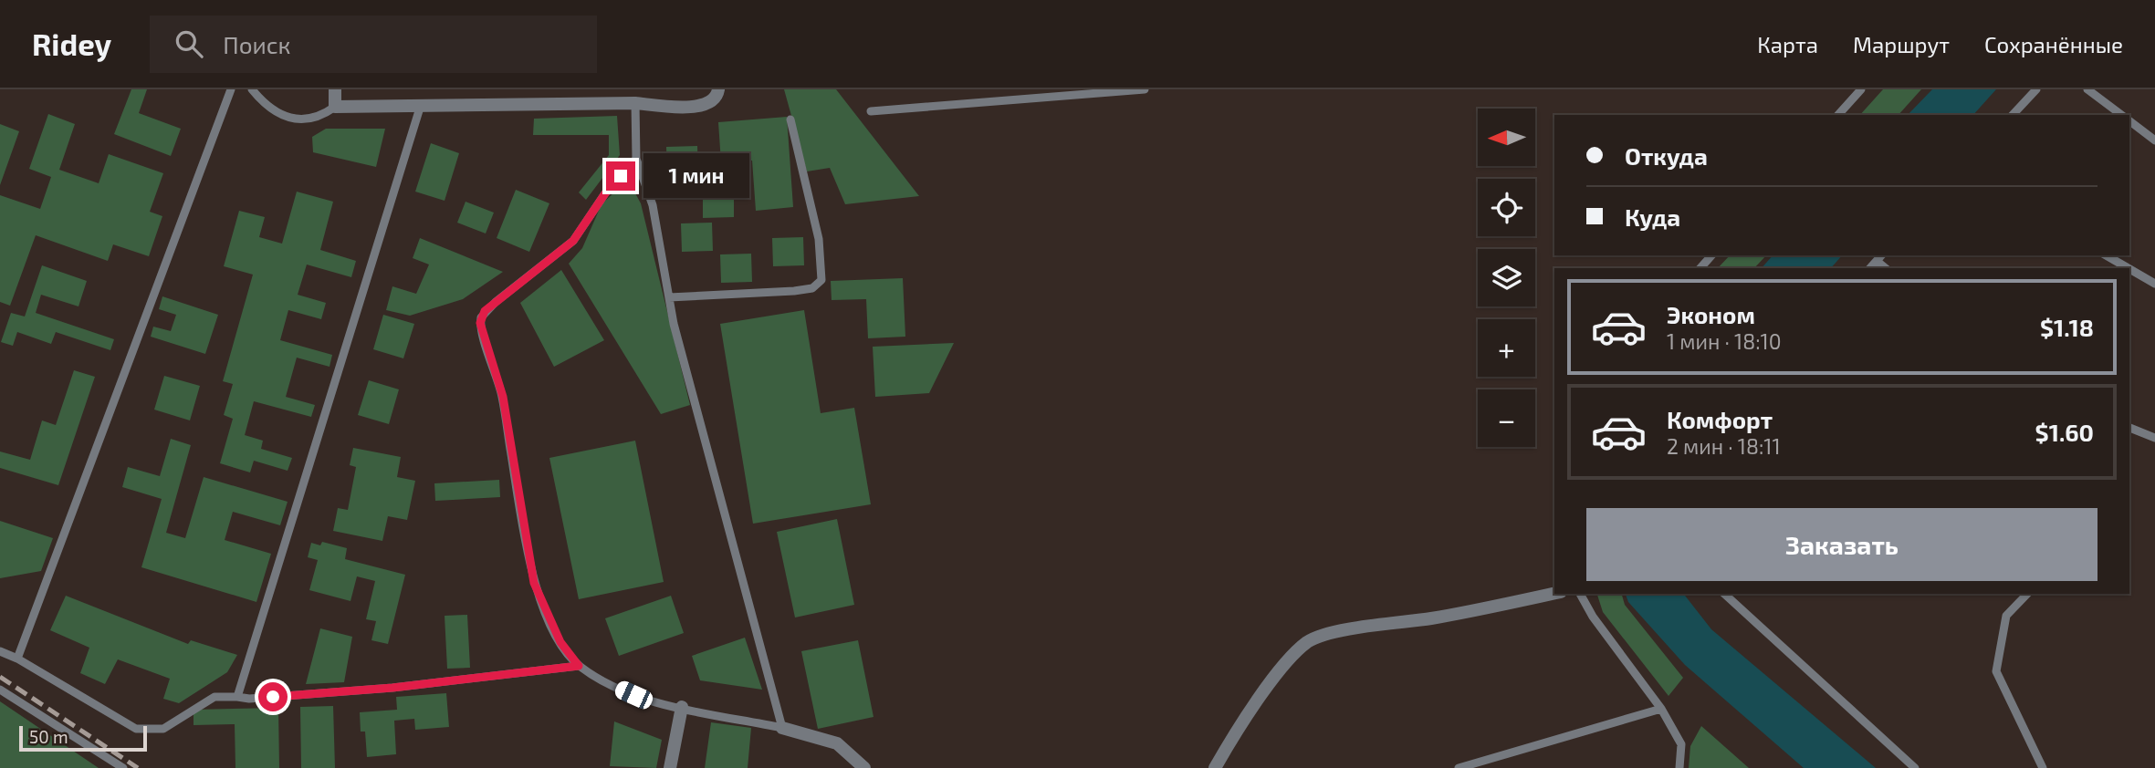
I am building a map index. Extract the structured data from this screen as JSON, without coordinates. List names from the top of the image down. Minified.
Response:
{"scale_bar":"50 m","north":"left","page":{"header":"Ridey","search":"Поиск","nav":["Карта","Маршрут","Сохранённые"],"map_buttons":["+","−"],"banner":["Откуда","Куда"],"bubble":"1 мин","list":[{"name":"Эконом","note":"1 мин · 18:10","value":"$1.18"},{"name":"Комфорт","note":"2 мин · 18:11","value":"$1.60"}],"buttons":"Заказать","scale":"50 m"}}
